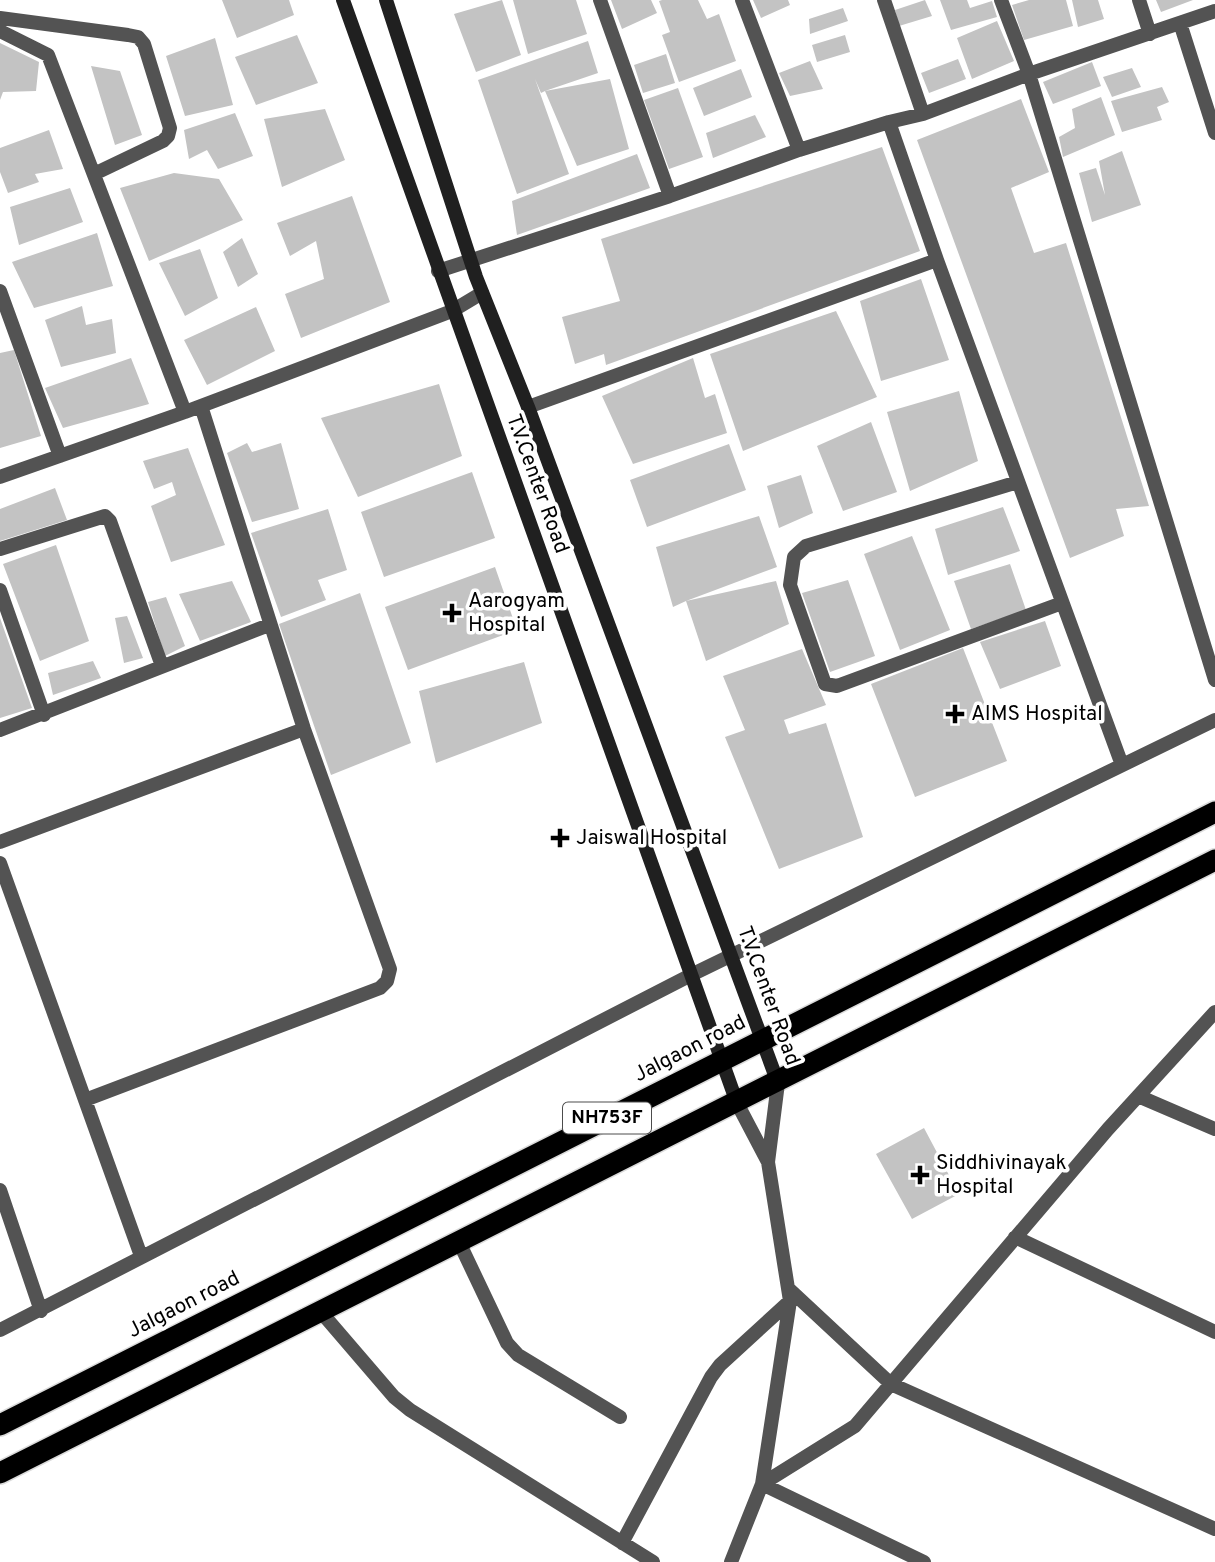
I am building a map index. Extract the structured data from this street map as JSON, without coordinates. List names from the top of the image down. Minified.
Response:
{"streets":{"highway":["Jalgaon road","NH753F"],"street":["T.V.Center Road"]},"crossings":[["T.V.Center Road","Jalgaon road"],["T.V.Center Road","NH753F"]],"places":{"health":["Aarogyam Hospital","AIMS Hospital","Jaiswal Hospital","Siddhivinayak Hospital"]}}
